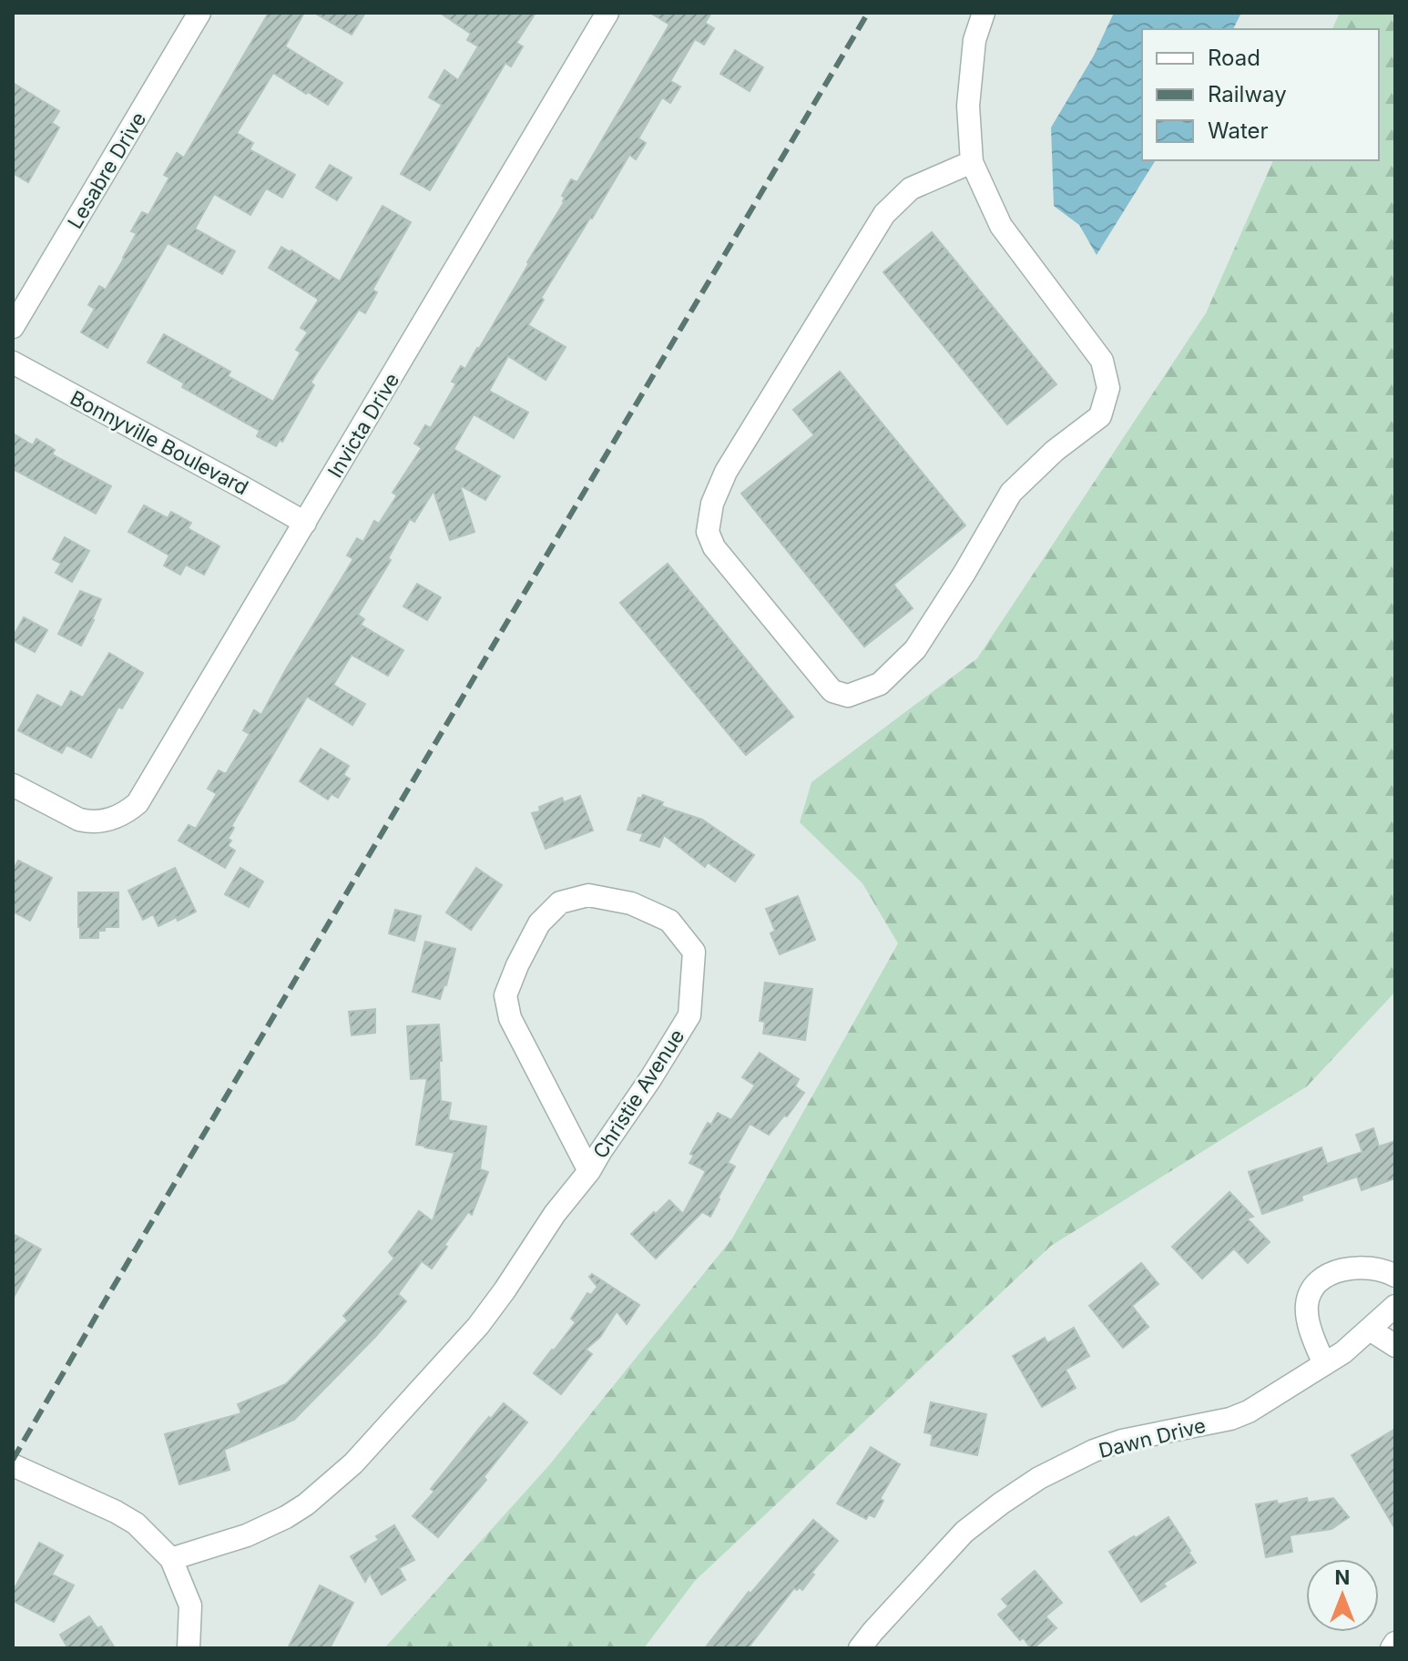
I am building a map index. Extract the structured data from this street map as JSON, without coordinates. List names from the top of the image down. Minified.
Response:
{"streets":{"street":["Lesabre Drive","Invicta Drive","Bonnyville Boulevard","Christie Avenue","Dawn Drive"]},"crossings":[["Invicta Drive","Bonnyville Boulevard"]],"legend":["Road","Railway","Water"],"north":"top"}
